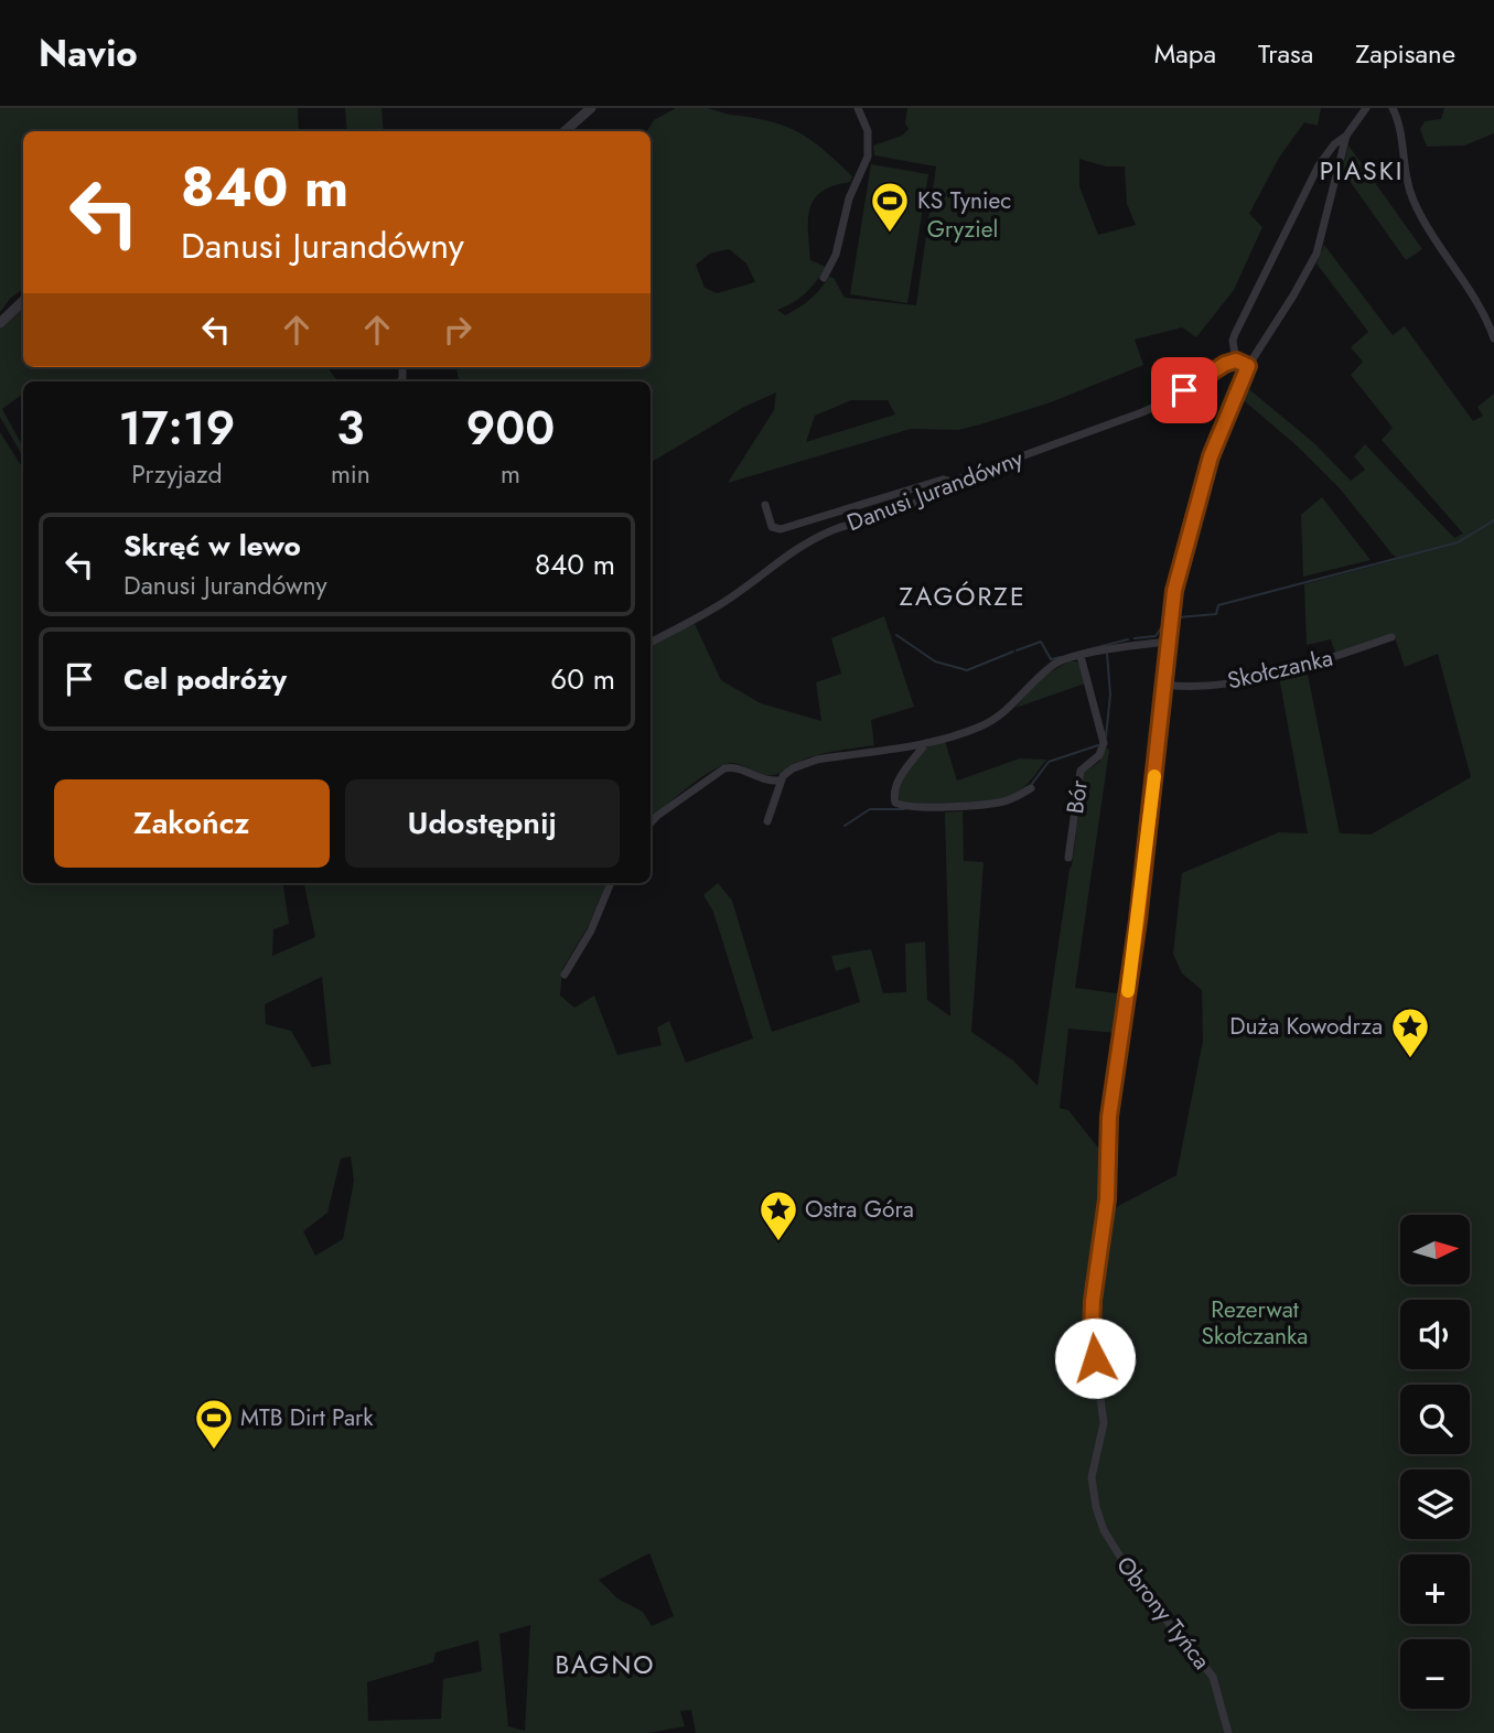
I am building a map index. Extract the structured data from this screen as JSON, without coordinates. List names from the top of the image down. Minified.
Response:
{"streets":{"street":["Danusi Jurandówny","Skołczanka","Bór","Obrony Tyńca"]},"crossings":[["Skołczanka","Obrony Tyńca"]],"districts":["PIASKI","ZAGÓRZE","BAGNO"],"parks":["Gryziel","Rezerwat Skołczanka"],"places":{"sports":["KS Tyniec","MTB Dirt Park"],"place":["Duża Kowodrza","Ostra Góra"]},"north":"right","page":{"header":"Navio","nav":["Mapa","Trasa","Zapisane"],"turn":["840 m","Danusi Jurandówny"],"eta":["17:19","Przyjazd","3","min","900","m"],"list":[{"name":"Skręć w lewo","note":"Danusi Jurandówny","value":"840 m"},{"name":"Cel podróży","value":"60 m"}],"buttons":["Zakończ","Udostępnij"],"map_buttons":["+","−"]}}
